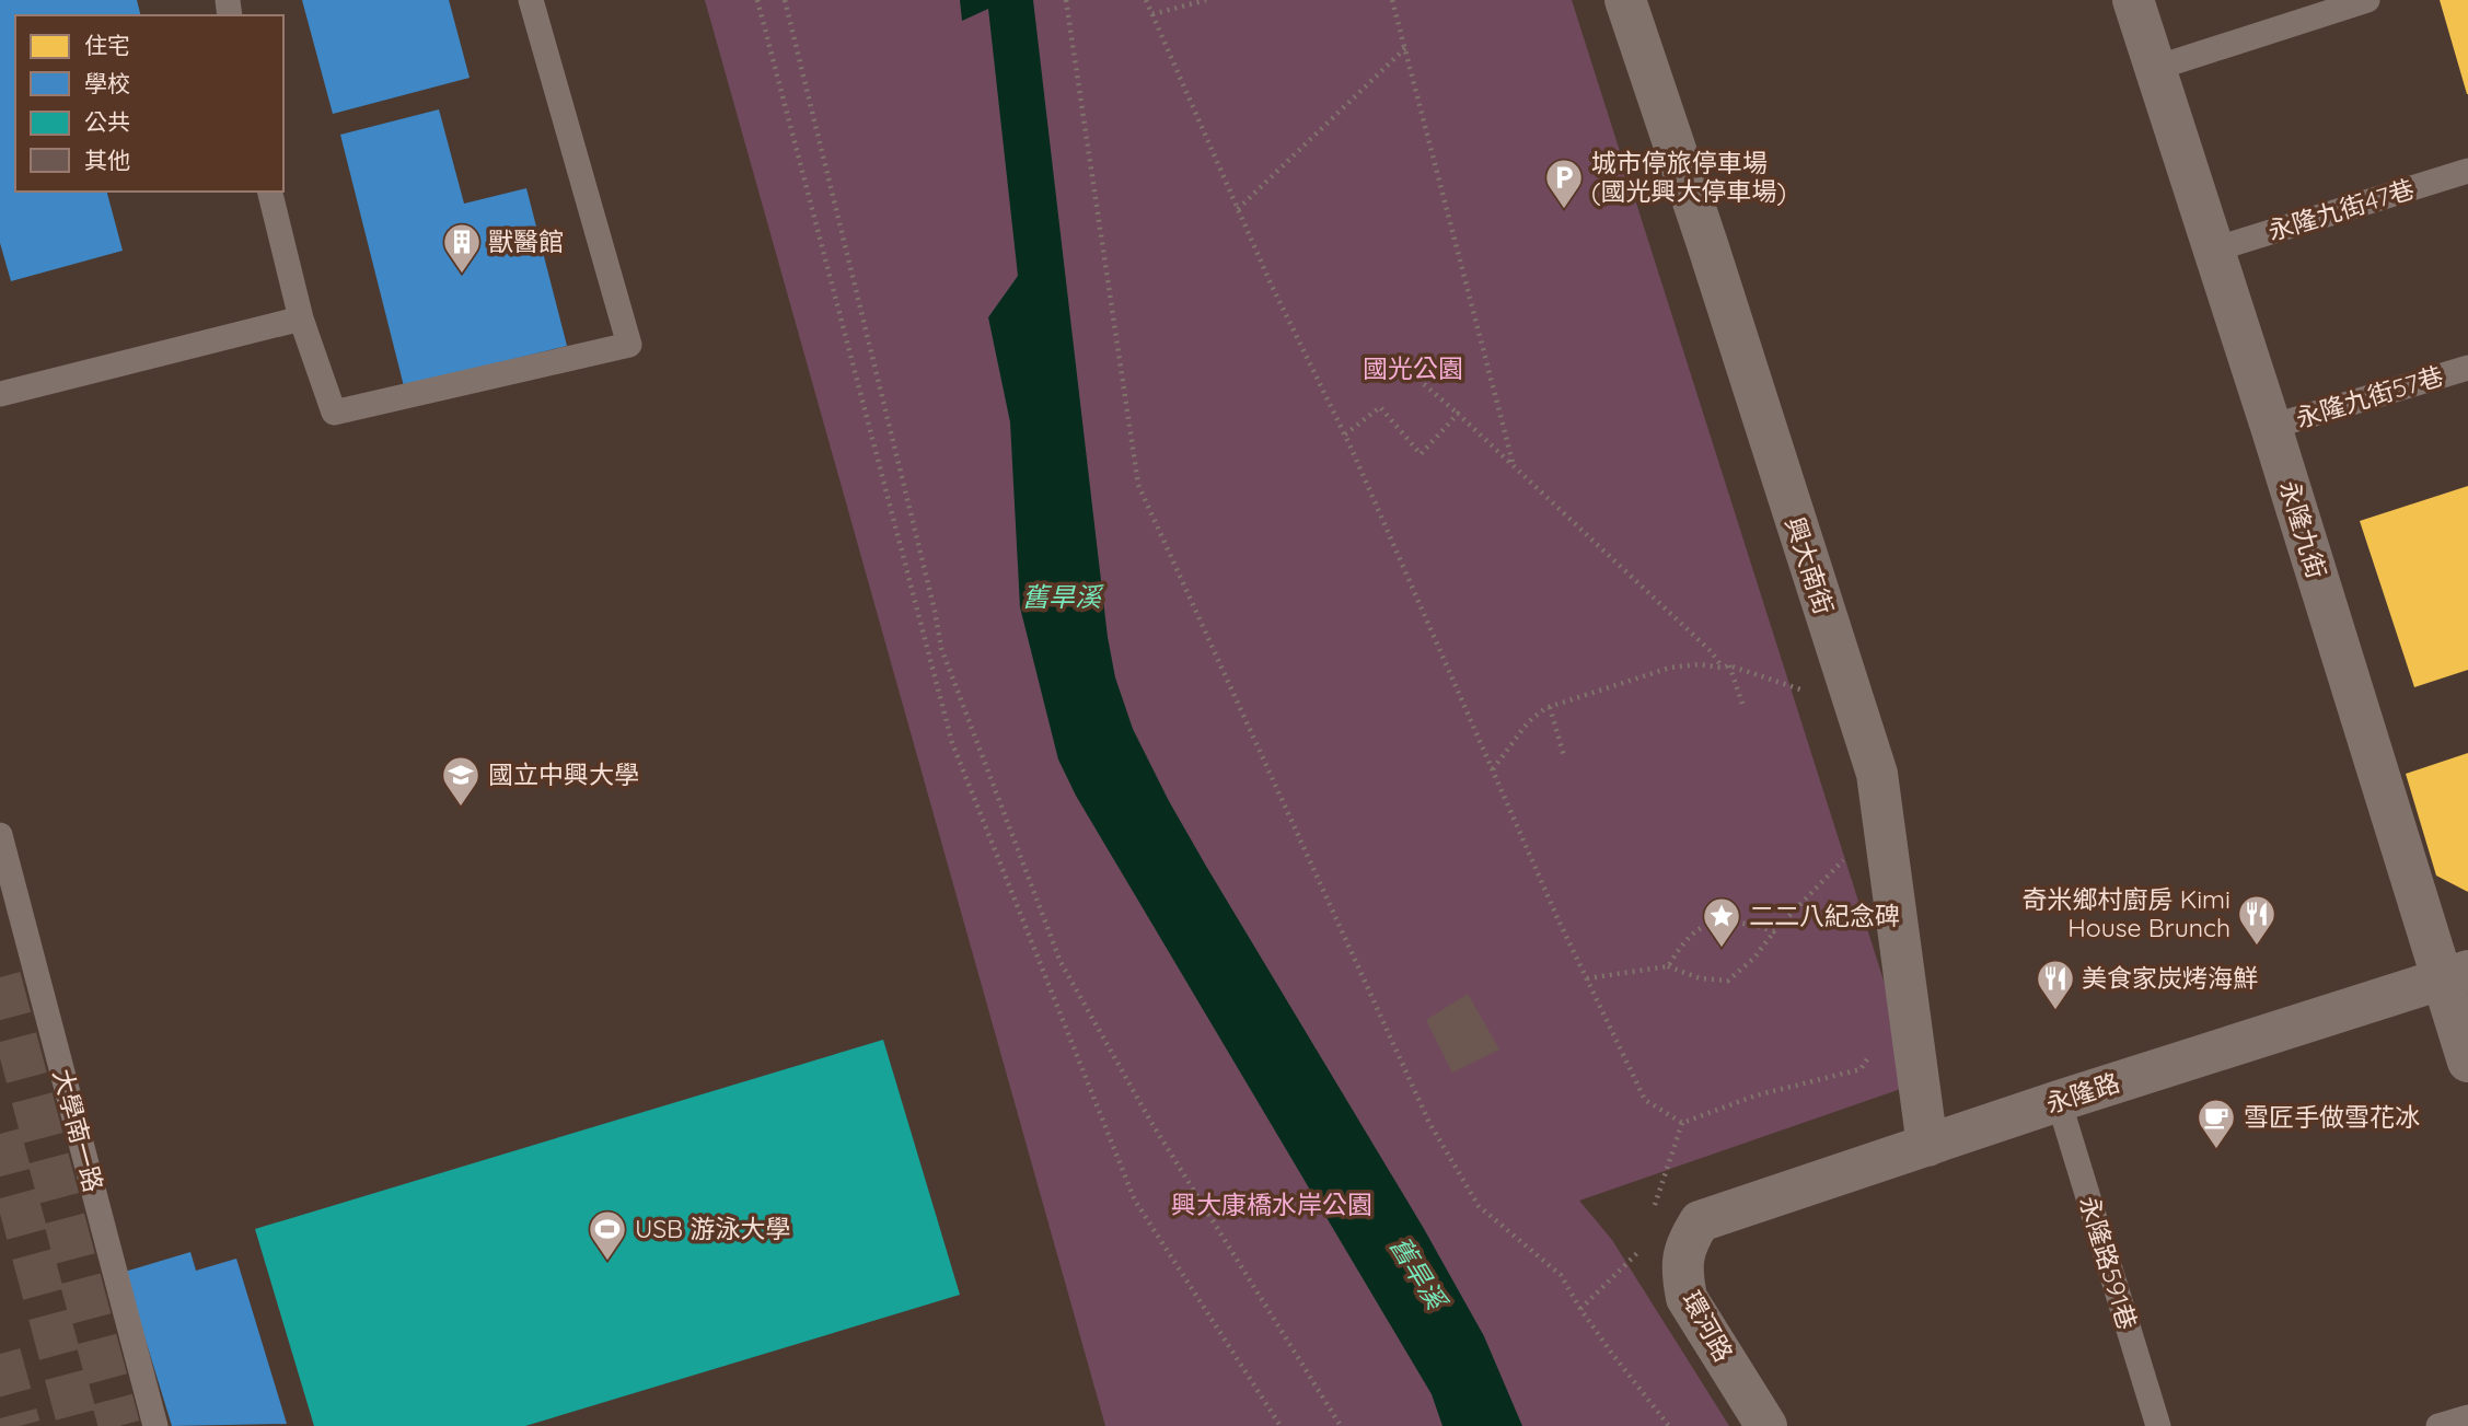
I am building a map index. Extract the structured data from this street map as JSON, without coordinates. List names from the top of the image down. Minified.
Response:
{"streets":{"street":["永隆九街","興大南街","永隆路","環河路"],"lane":["永隆九街47巷","永隆九街57巷","大學南一路","永隆路591巷"]},"crossings":[["永隆九街47巷","永隆九街"],["永隆九街57巷","永隆九街"],["永隆九街","永隆路"],["興大南街","永隆路"],["永隆路","永隆路591巷"],["永隆路","環河路"]],"water":["舊旱溪"],"parks":["國光公園","興大康橋水岸公園"],"places":{"parking":["城市停旅停車場 (國光興大停車場)"],"building":["獸醫館"],"school or university":["國立中興大學"],"restaurant":["奇米鄉村廚房 Kimi House Brunch","美食家炭烤海鮮"],"place":["二二八紀念碑"],"cafe":["雪匠手做雪花冰"],"sports":["USB 游泳大學"]},"legend":["住宅","學校","公共","其他"]}
